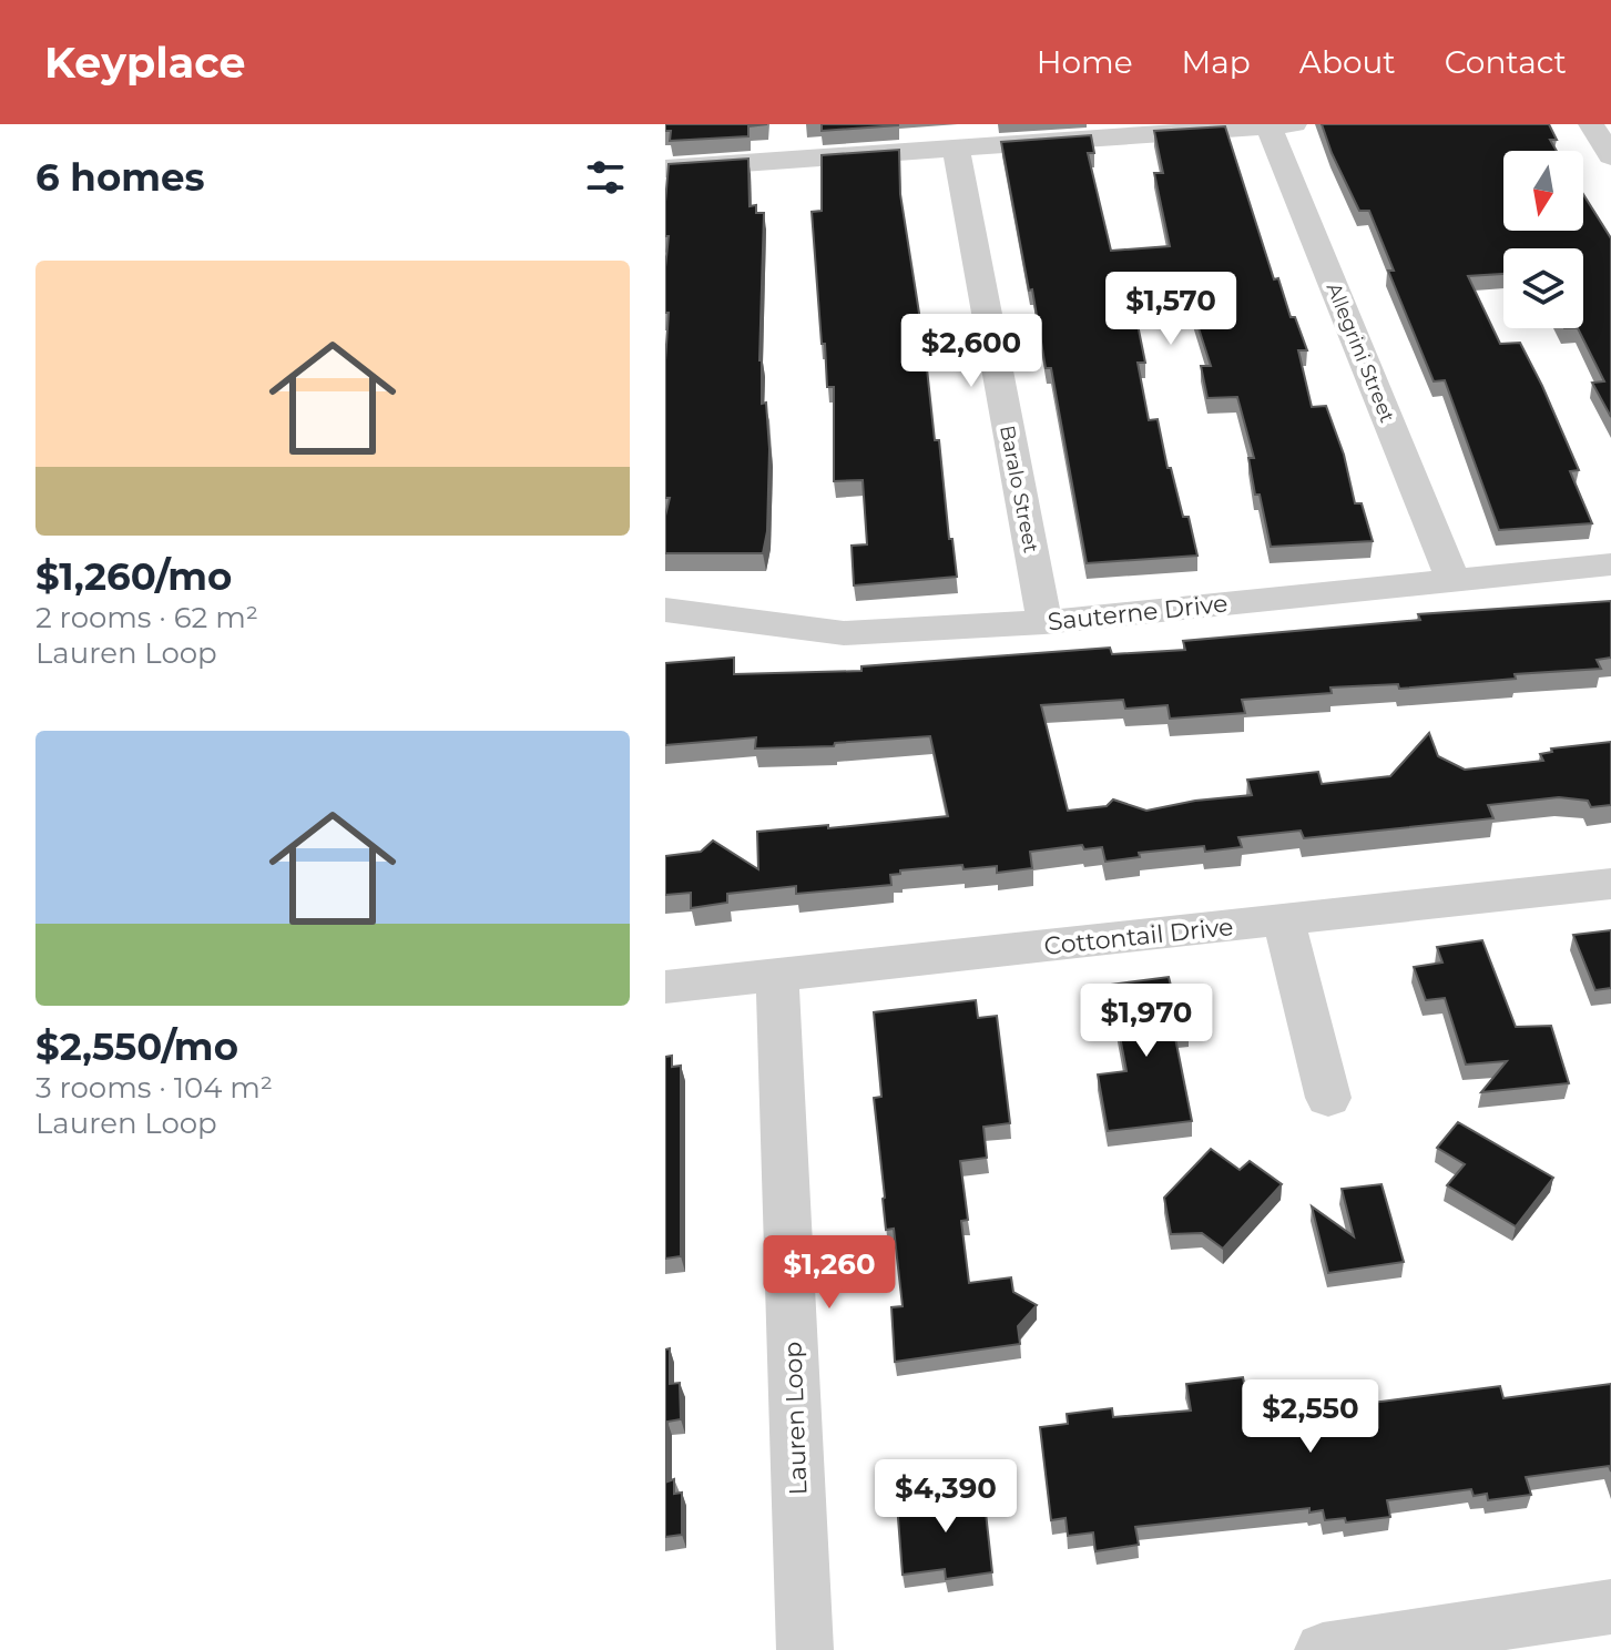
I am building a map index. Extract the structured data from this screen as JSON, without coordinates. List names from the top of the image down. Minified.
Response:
{"streets":{"street":["Allegrini Street","Baralo Street","Sauterne Drive","Cottontail Drive","Lauren Loop"]},"crossings":[["Allegrini Street","Sauterne Drive"],["Baralo Street","Sauterne Drive"],["Cottontail Drive","Lauren Loop"]],"north":"bottom","page":{"header":"Keyplace","nav":["Home","Map","About","Contact"],"heading":"6 homes","list":[{"name":"$1,260/mo","note":"2 rooms · 62 m² · Lauren Loop"},{"name":"$2,550/mo","note":"3 rooms · 104 m² · Lauren Loop"}],"price":["$1,570","$2,600","$1,970","$1,260","$2,550","$4,390"]}}
